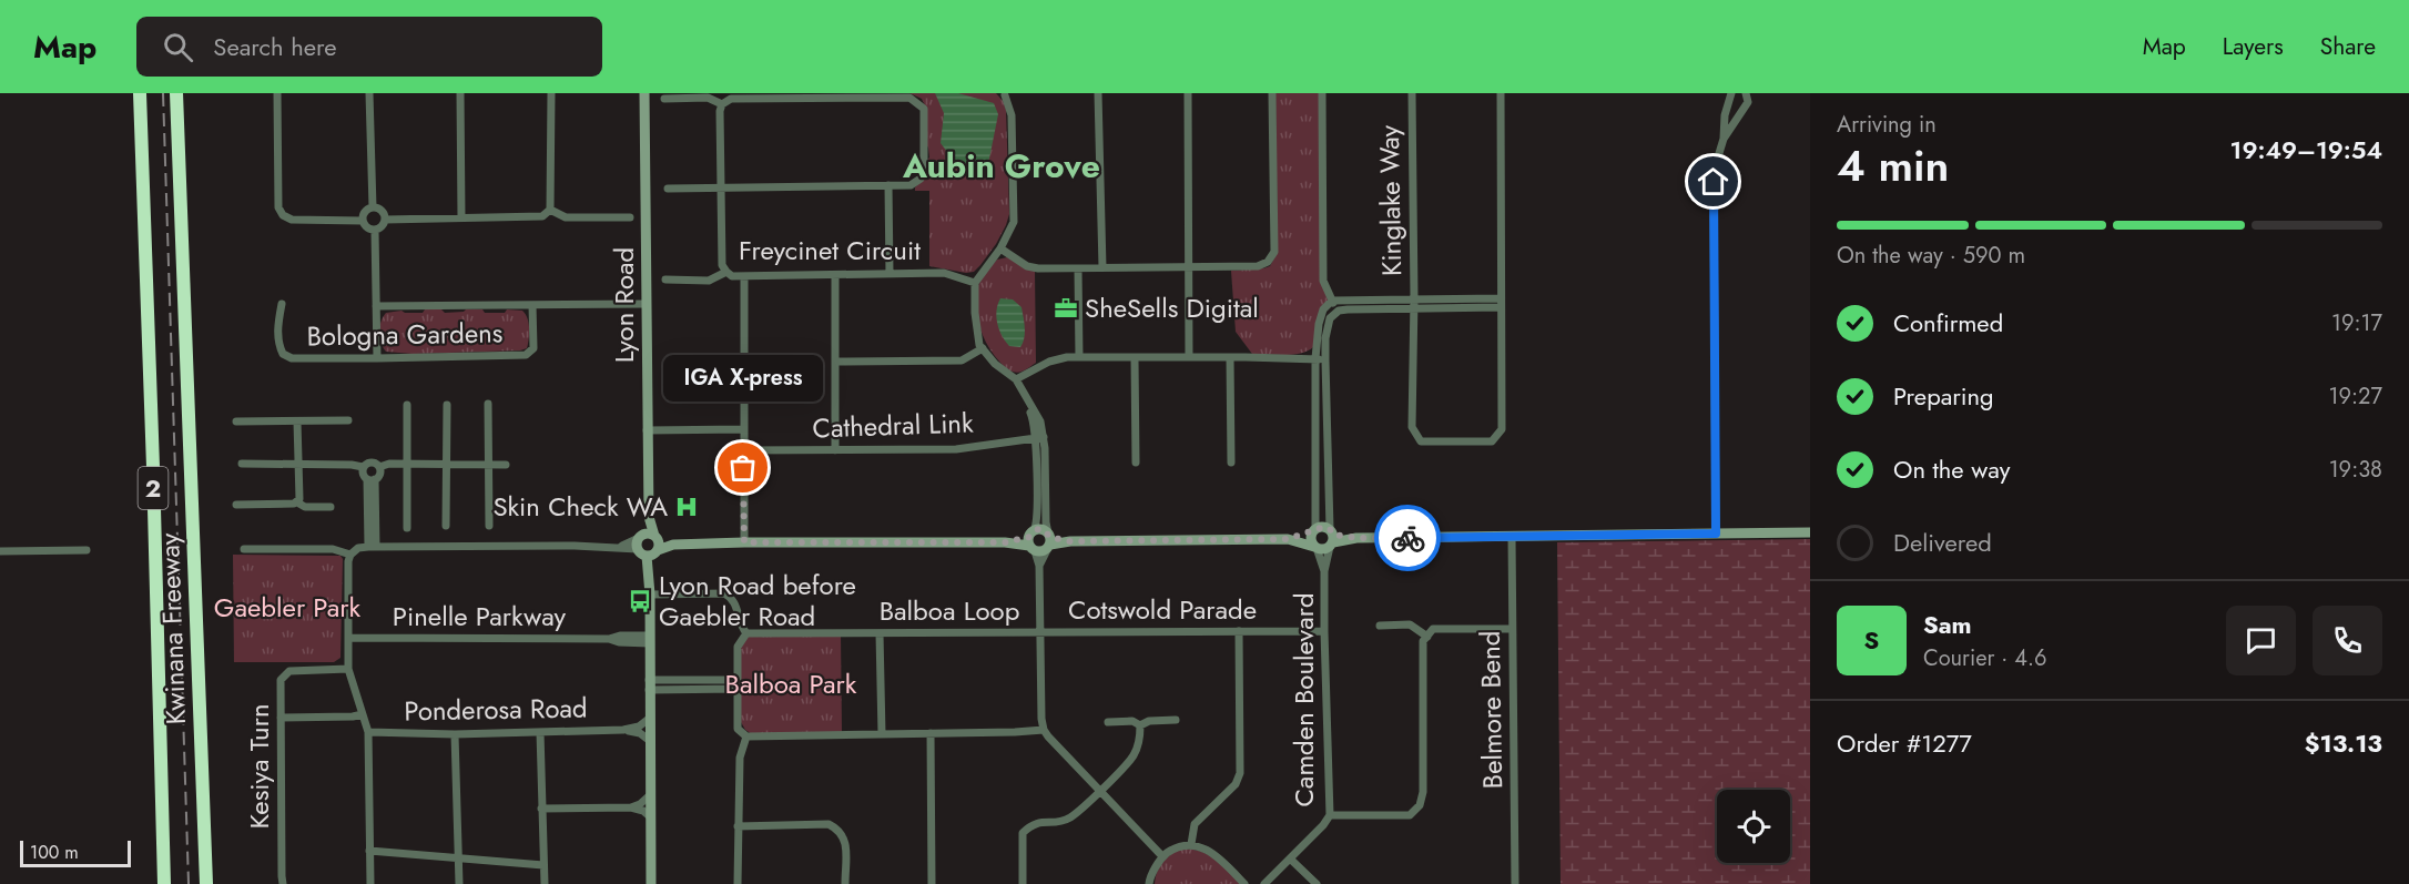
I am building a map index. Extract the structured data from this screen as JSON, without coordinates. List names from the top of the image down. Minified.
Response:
{"streets":{"highway":["2","Kwinana Freeway"],"street":["Kinglake Way","Freycinet Circuit","Lyon Road","Bologna Gardens","Cathedral Link","Cotswold Parade","Balboa Loop","Pinelle Parkway","Camden Boulevard","Ponderosa Road","Belmore Bend","Kesiya Turn"]},"crossings":[["Lyon Road","Pinelle Parkway"],["Lyon Road","Ponderosa Road"],["Cotswold Parade","Balboa Loop"],["Cotswold Parade","Camden Boulevard"]],"districts":["Aubin Grove"],"parks":["Gaebler Park","Balboa Park"],"places":{"office":["SheSells Digital"],"other":["IGA X-press"],"hospital":["Skin Check WA"],"bus stop":["Lyon Road before Gaebler Road"]},"scale_bar":"100 m","page":{"header":"Map","search":"Search here","nav":["Map","Layers","Share"],"heading":["4 min","Arriving in","19:49–19:54"],"panel":["Sam","Courier · 4.6","Order #1277","$13.13"],"bar":"On the way · 590 m","list":[["Confirmed","19:17"],["Preparing","19:27"],["On the way","19:38"],"Delivered"],"bubble":"IGA X-press","round":"S","scale":"100 m"}}
